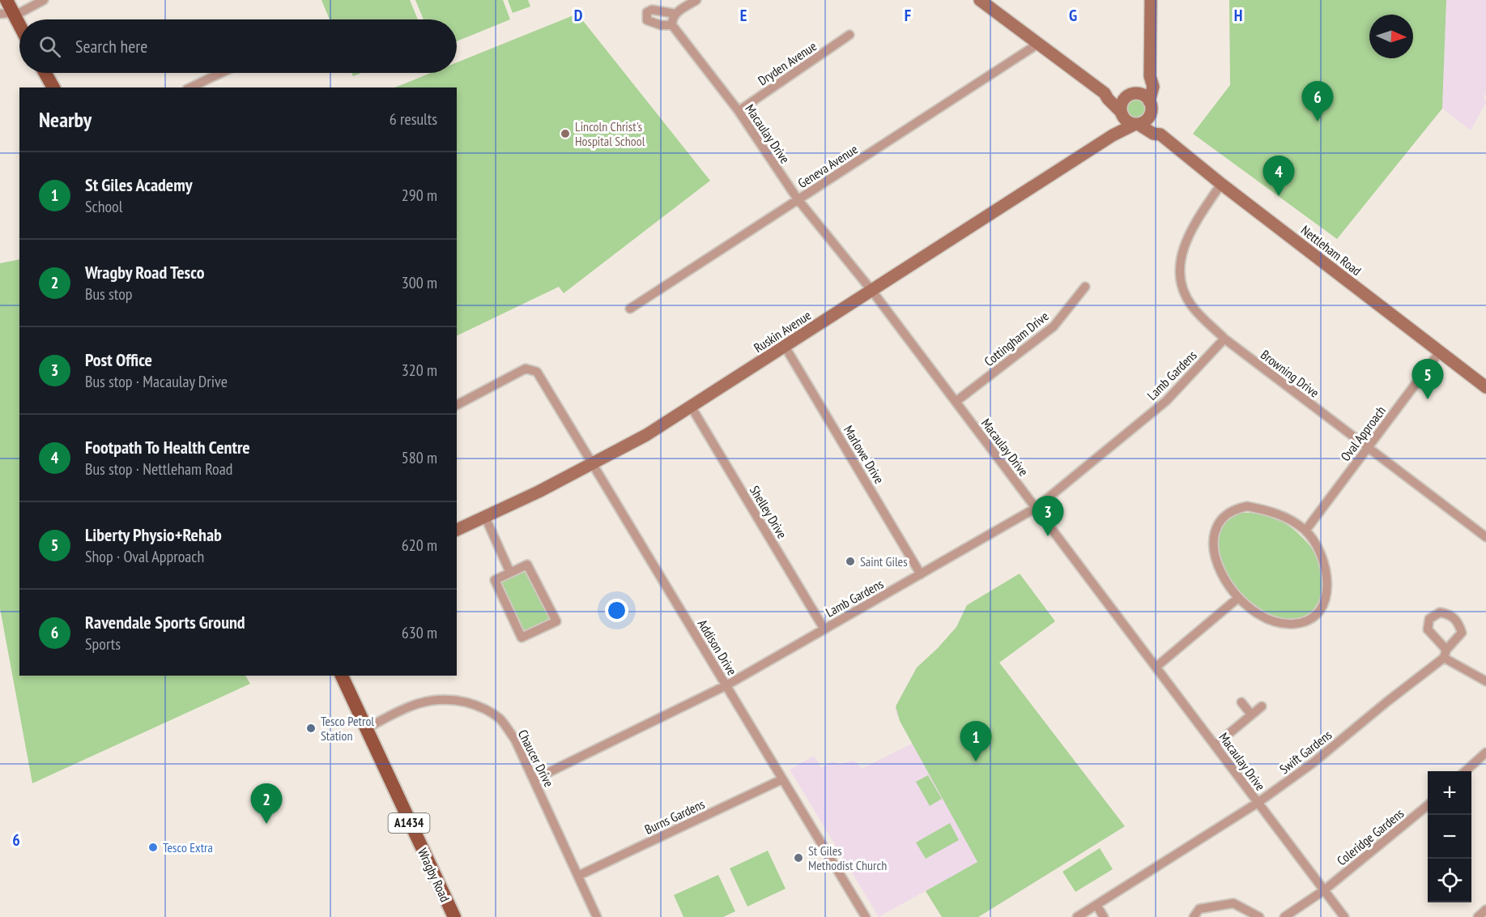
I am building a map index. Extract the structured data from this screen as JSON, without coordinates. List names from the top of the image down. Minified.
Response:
{"streets":{"main road":["Nettleham Road","Ruskin Avenue","A1434","Wragby Road"],"street":["Dryden Avenue","Macaulay Drive","Geneva Avenue","Cottingham Drive","Browning Drive","Lamb Gardens","Oval Approach","Marlowe Drive","Shelley Drive","Addison Drive","Swift Gardens","Chaucer Drive","Burns Gardens","Coleridge Gardens"]},"crossings":[["Dryden Avenue","Macaulay Drive"],["Macaulay Drive","Geneva Avenue"],["Macaulay Drive","Ruskin Avenue"],["Macaulay Drive","Cottingham Drive"],["Macaulay Drive","Lamb Gardens"],["Macaulay Drive","Swift Gardens"],["Macaulay Drive","Coleridge Gardens"],["Nettleham Road","Ruskin Avenue"],["Nettleham Road","Browning Drive"],["Nettleham Road","Oval Approach"],["Ruskin Avenue","Marlowe Drive"],["Ruskin Avenue","Shelley Drive"],["Ruskin Avenue","Addison Drive"],["Browning Drive","Lamb Gardens"],["Browning Drive","Oval Approach"],["Lamb Gardens","Marlowe Drive"],["Lamb Gardens","Shelley Drive"],["Lamb Gardens","Addison Drive"],["Lamb Gardens","Chaucer Drive"],["Addison Drive","Burns Gardens"],["Chaucer Drive","Burns Gardens"],["Chaucer Drive","Wragby Road"]],"places":["Lincoln Christ's Hospital School","Saint Giles","Tesco Petrol Station","Tesco Extra","St Giles Methodist Church"],"north":"right","page":{"search":"Search here","pins":["6","4","5","3","1","2"],"heading":["Nearby","6 results"],"list":[{"mark":"1","name":"St Giles Academy","note":"School","value":"290 m"},{"mark":"2","name":"Wragby Road Tesco","note":"Bus stop","value":"300 m"},{"mark":"3","name":"Post Office","note":"Bus stop · Macaulay Drive","value":"320 m"},{"mark":"4","name":"Footpath To Health Centre","note":"Bus stop · Nettleham Road","value":"580 m"},{"mark":"5","name":"Liberty Physio+Rehab","note":"Shop · Oval Approach","value":"620 m"},{"mark":"6","name":"Ravendale Sports Ground","note":"Sports","value":"630 m"}],"map_buttons":["+","−"]},"grid":{"columns":["D","E","F","G","H"],"rows":["6"]}}
